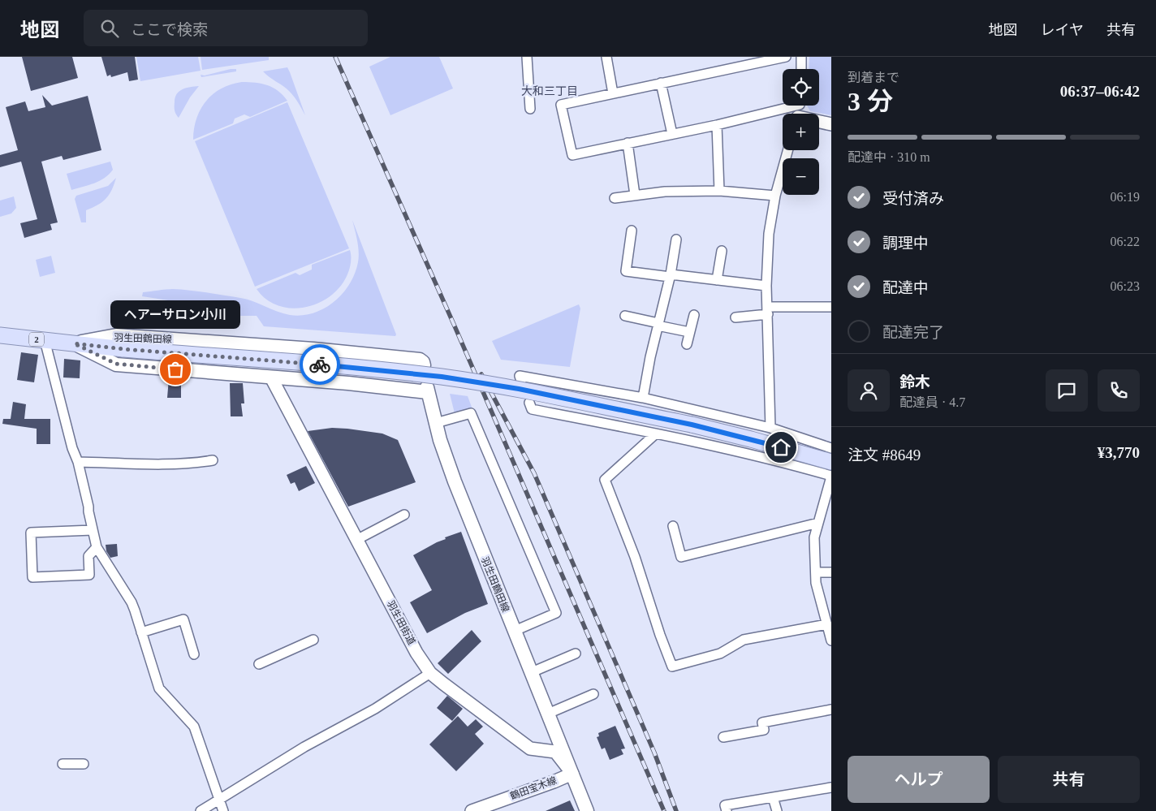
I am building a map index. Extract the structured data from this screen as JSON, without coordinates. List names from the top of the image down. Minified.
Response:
{"streets":{"main road":["羽生田鶴田線","2","羽生田街道"],"street":["鶴田宝木線"]},"crossings":[["羽生田鶴田線","2"],["羽生田鶴田線","羽生田街道"],["羽生田鶴田線","鶴田宝木線"],["羽生田街道","鶴田宝木線"]],"districts":["大和三丁目"],"places":["ヘアーサロン小川"],"page":{"header":"地図","search":"ここで検索","nav":["地図","レイヤ","共有"],"heading":["3 分","到着まで","06:37–06:42"],"panel":["鈴木","配達員 · 4.7","注文 #8649","¥3,770"],"map_buttons":["+","−"],"bar":"配達中 · 310 m","list":[["受付済み","06:19"],["調理中","06:22"],["配達中","06:23"],"配達完了"],"bubble":"ヘアーサロン小川","buttons":["ヘルプ","共有"]}}
